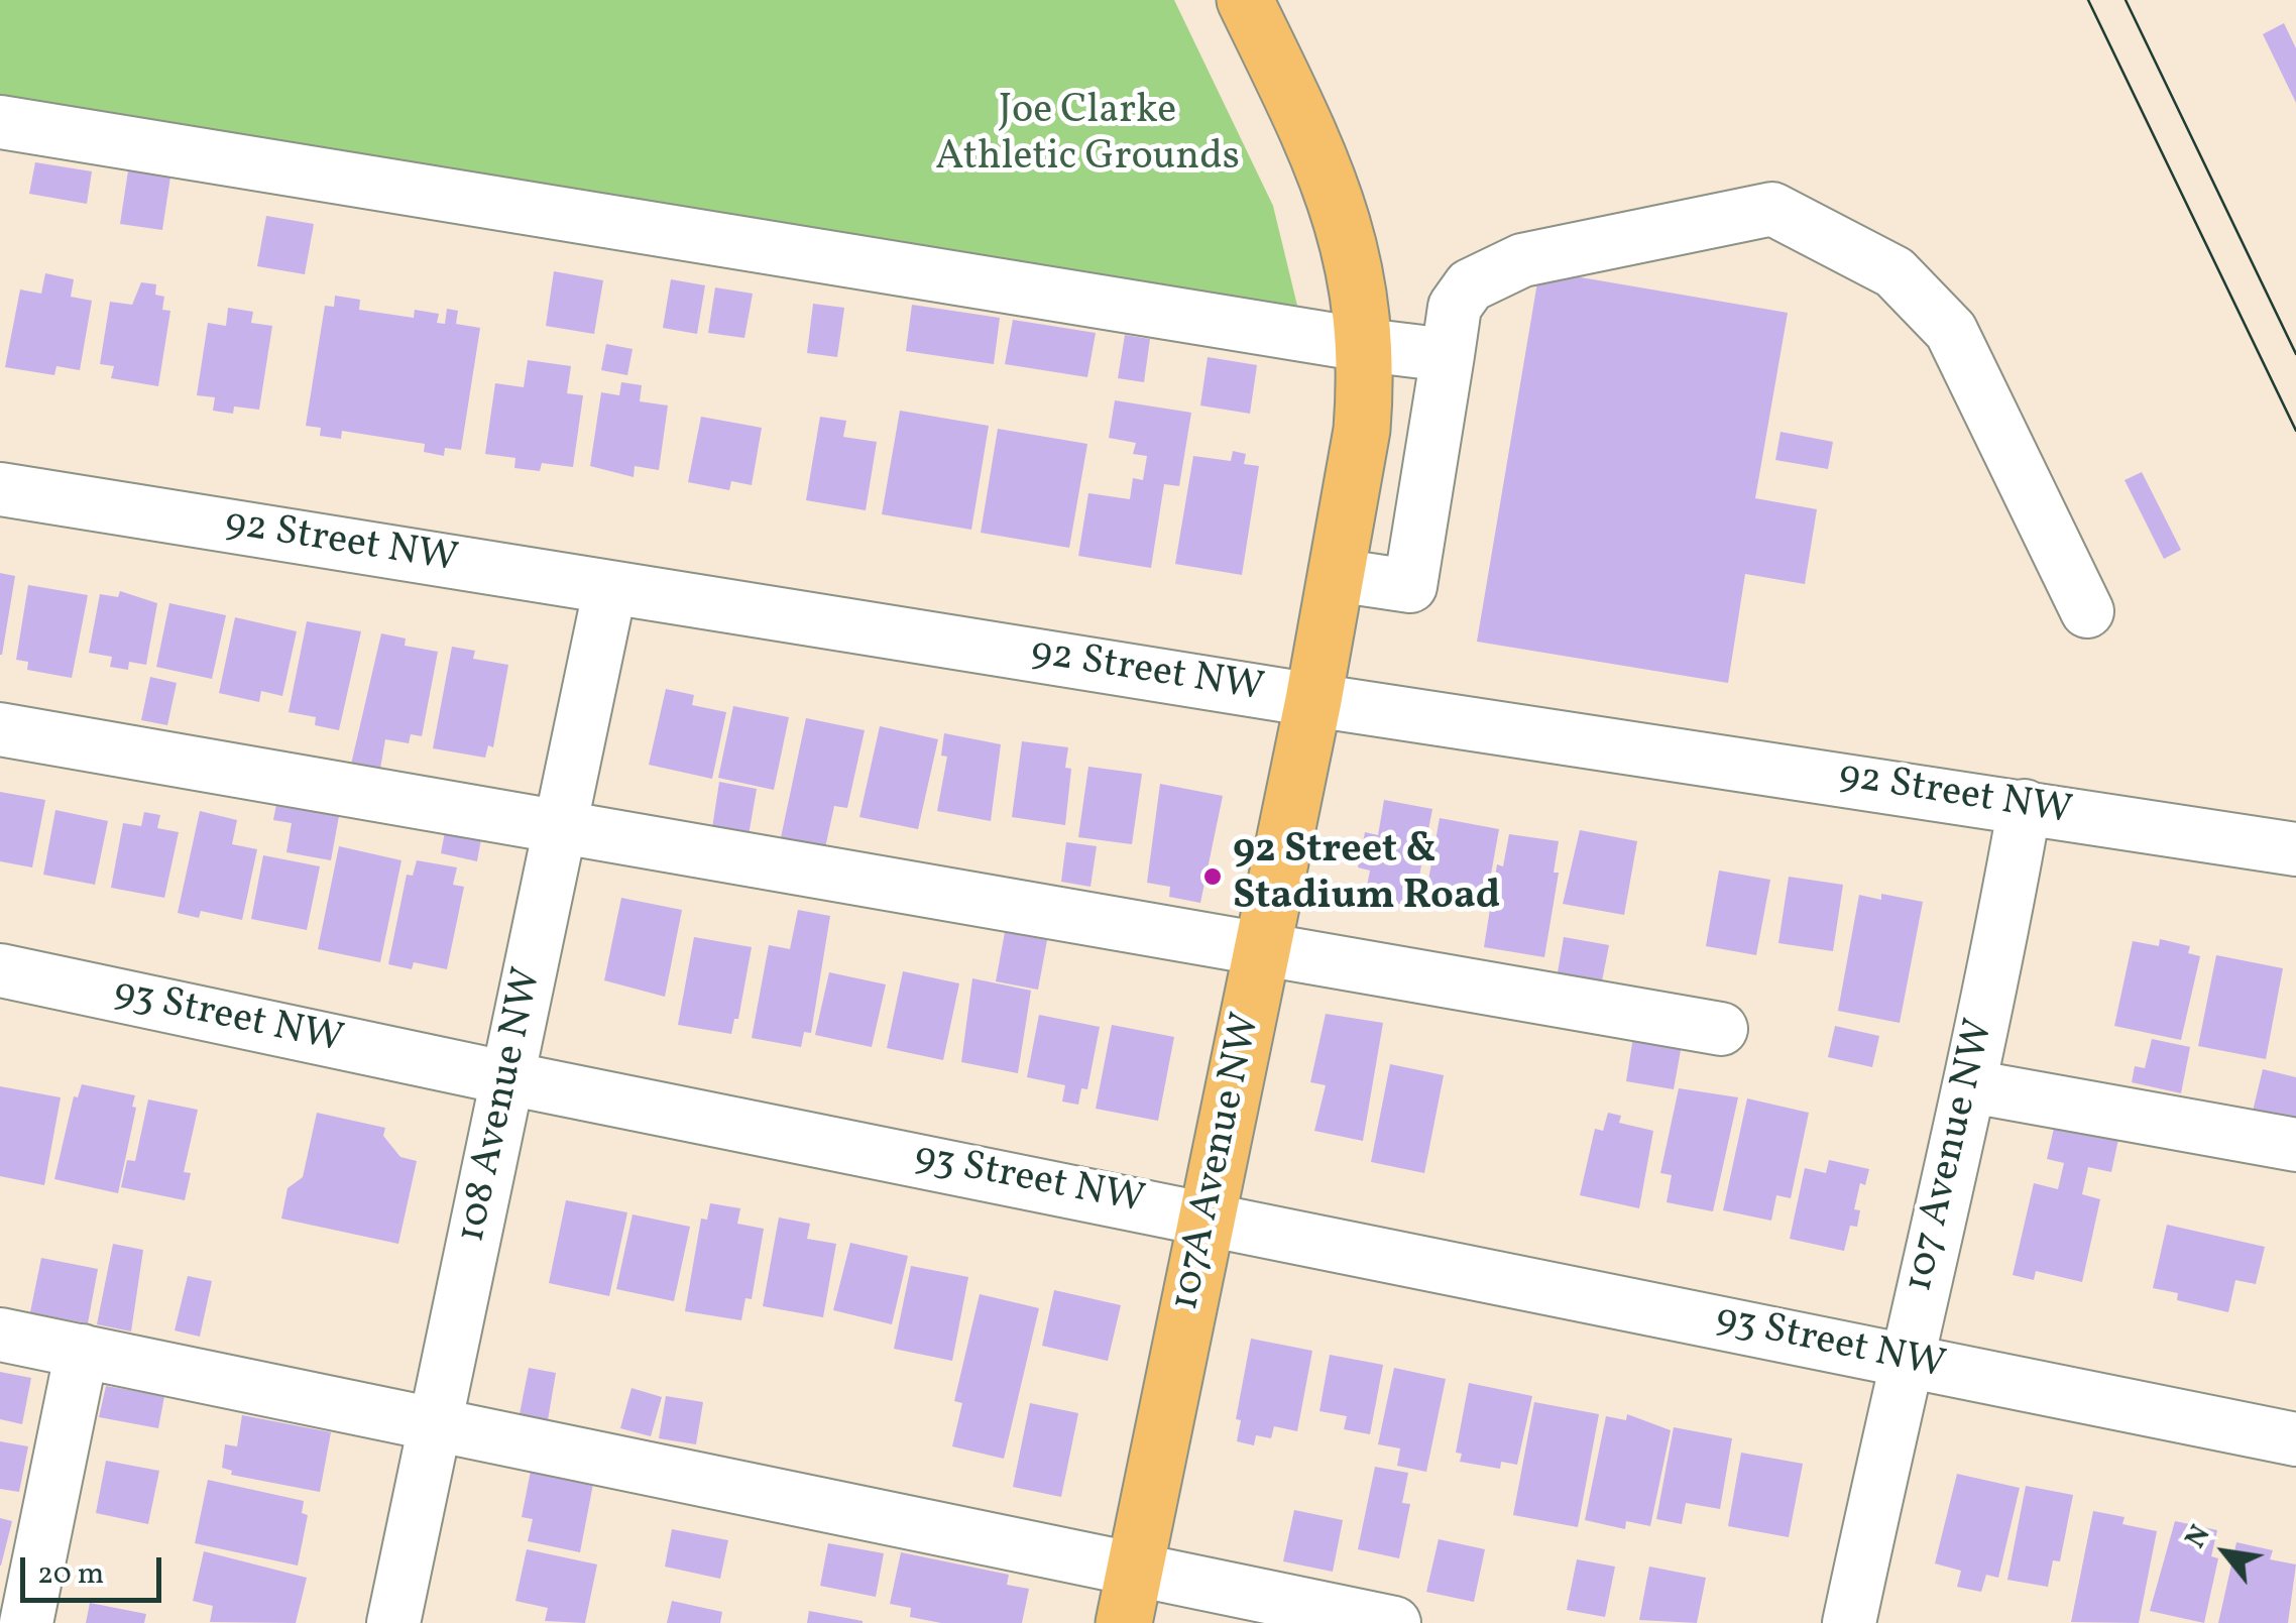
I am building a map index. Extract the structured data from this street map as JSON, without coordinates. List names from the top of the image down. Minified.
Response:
{"streets":{"main road":["107A Avenue NW"],"street":["92 Street NW","93 Street NW","108 Avenue NW","107 Avenue NW"]},"crossings":[["92 Street NW","108 Avenue NW"],["92 Street NW","107 Avenue NW"],["92 Street NW","107A Avenue NW"],["93 Street NW","108 Avenue NW"],["93 Street NW","107 Avenue NW"],["93 Street NW","107A Avenue NW"]],"parks":["Joe Clarke Athletic Grounds"],"places":["92 Street & Stadium Road"],"scale_bar":"20 m","north":"top left"}
